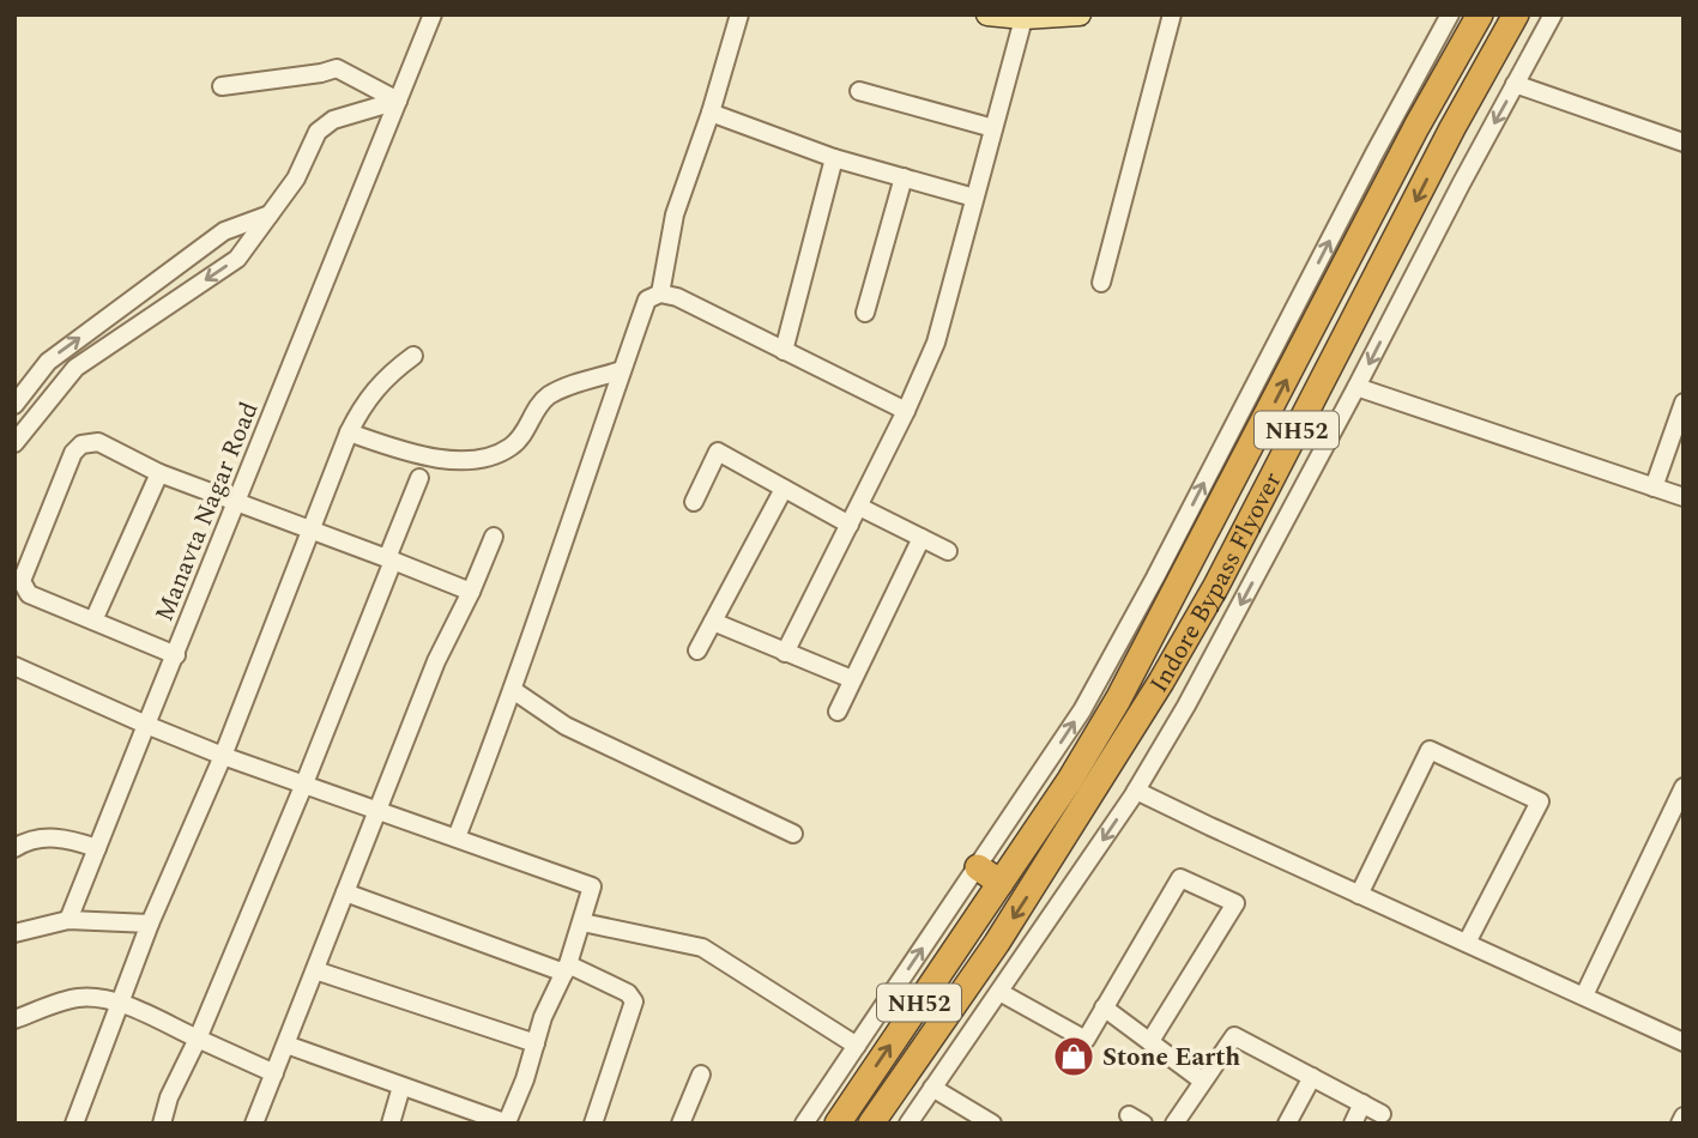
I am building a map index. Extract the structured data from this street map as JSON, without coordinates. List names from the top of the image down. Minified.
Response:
{"streets":{"highway":["NH52","Indore Bypass Flyover"],"street":["Manavta Nagar Road"]},"places":{"shop":["Stone Earth"]}}
